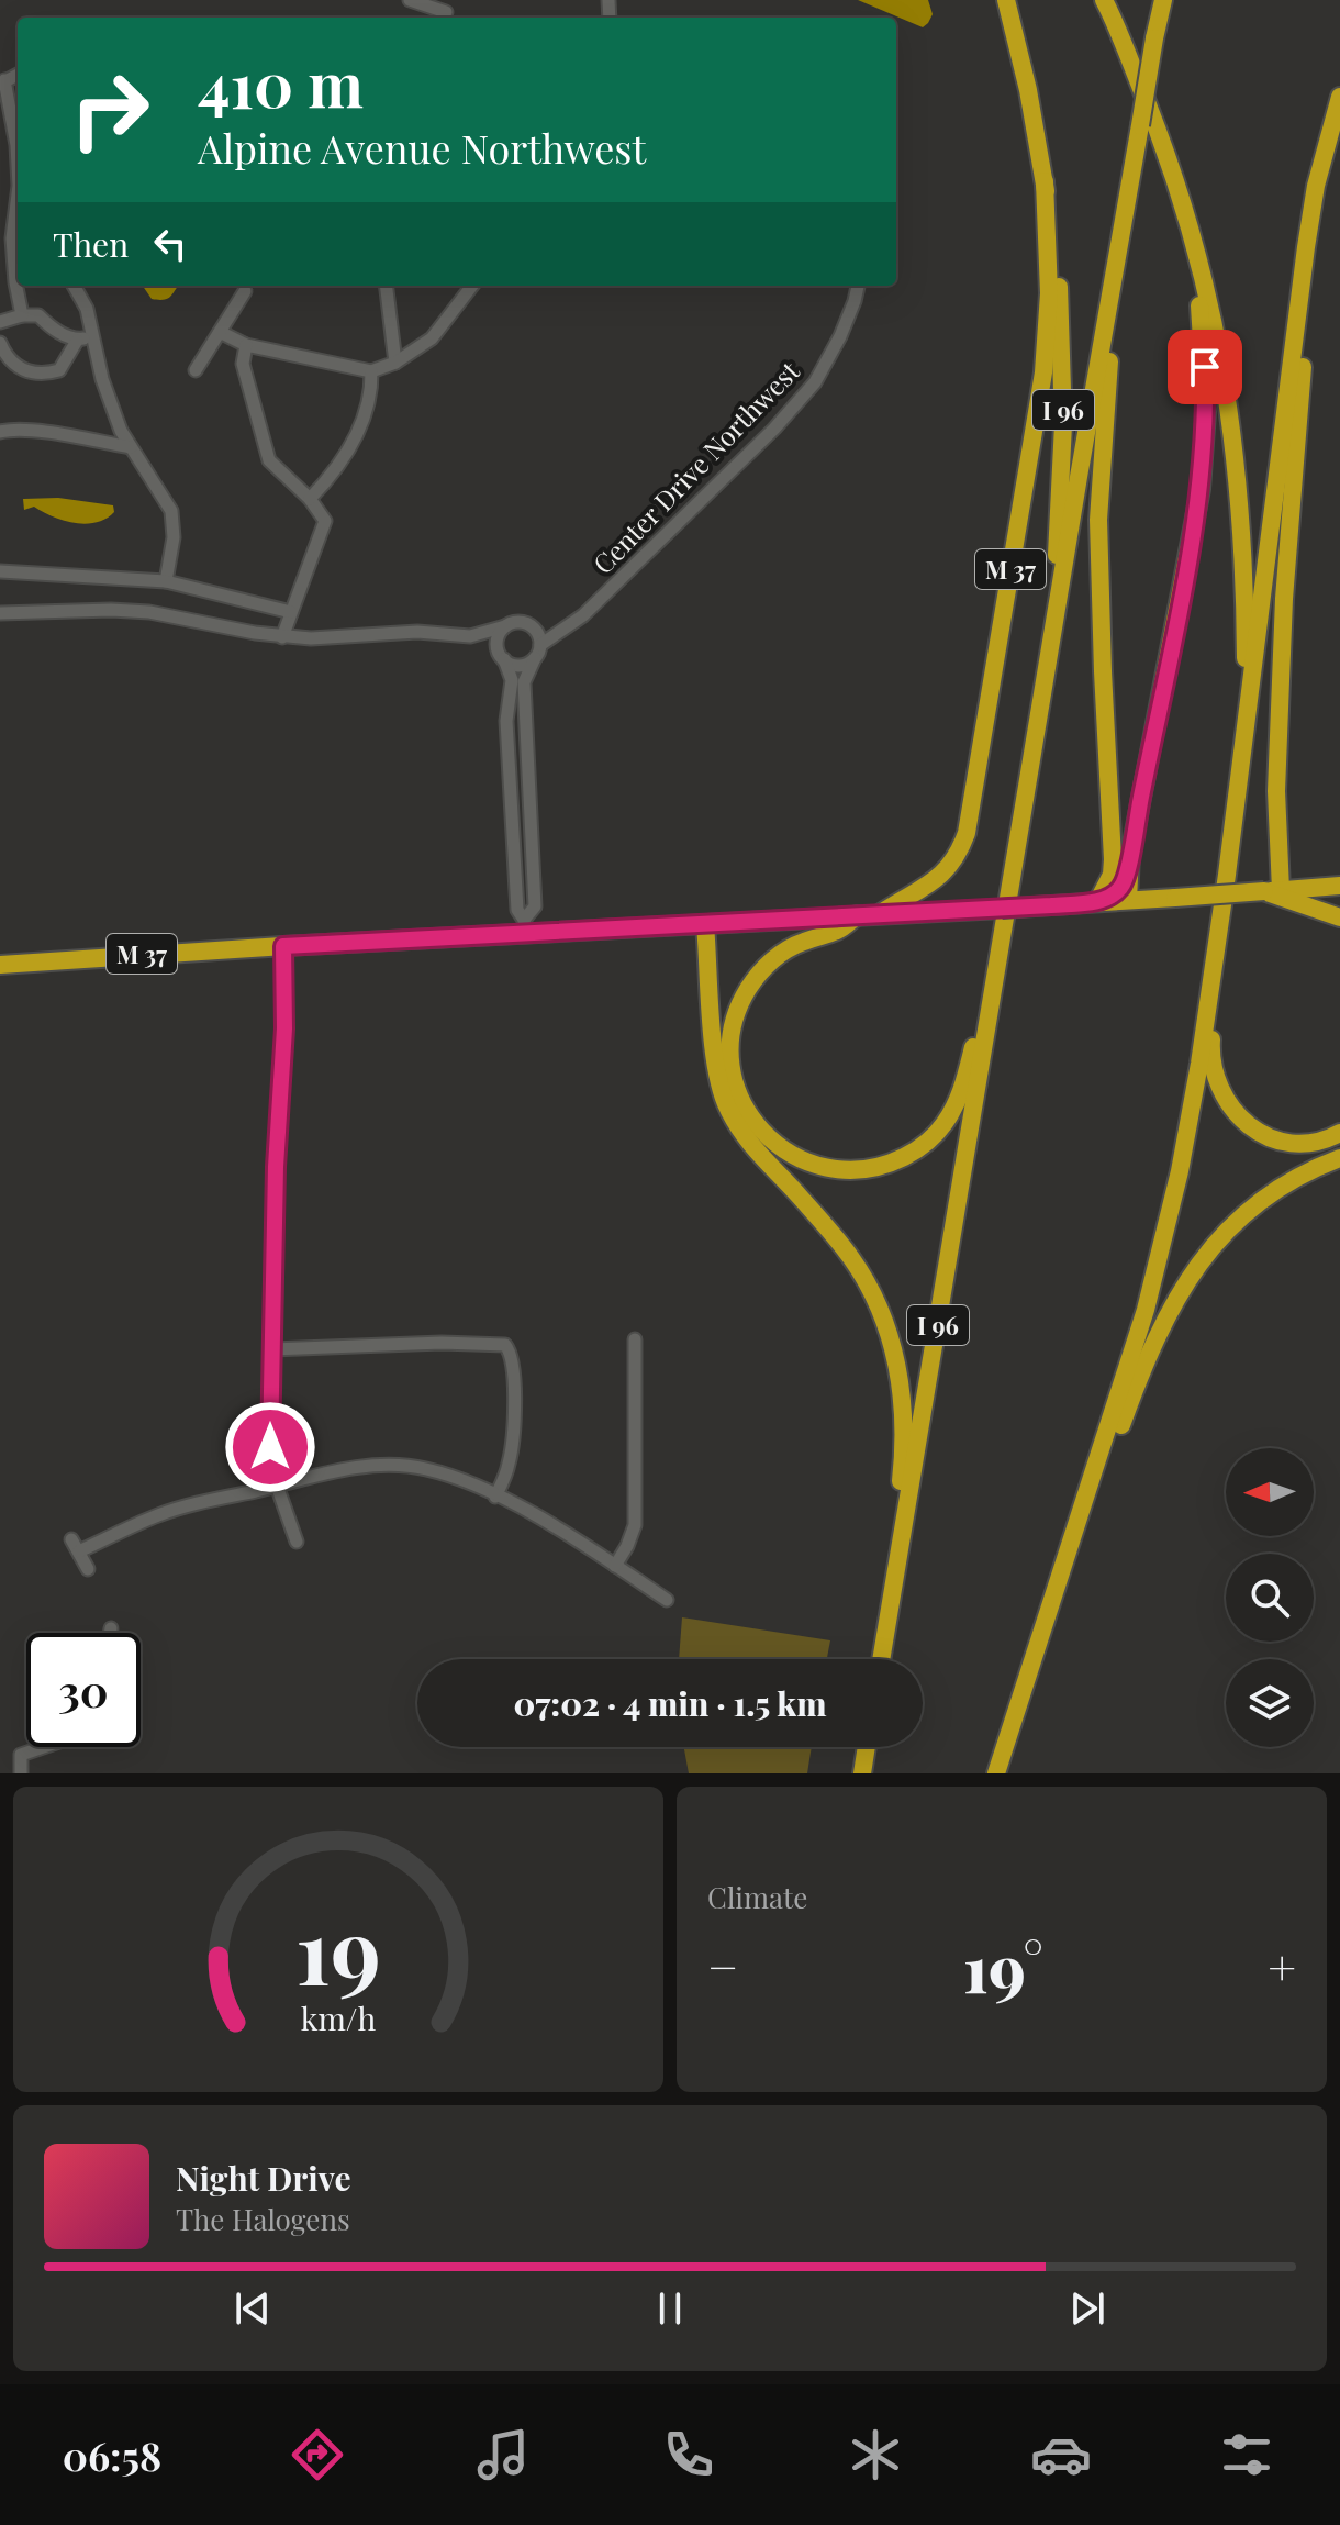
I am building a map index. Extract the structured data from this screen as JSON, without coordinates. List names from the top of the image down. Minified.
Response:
{"streets":{"highway":["I 96","M 37"],"street":["Center Drive Northwest"]},"crossings":[["I 96","M 37"]],"north":"left","page":{"turn":["410 m","Alpine Avenue Northwest"],"then":"Then","limit":"30","trip":"07:02 · 4 min · 1.5 km","tile":"Climate","heat":["−","19°","+"],"song":["Night Drive","The Halogens"],"tabs":"06:58","gauge":["19","km/h"]}}
